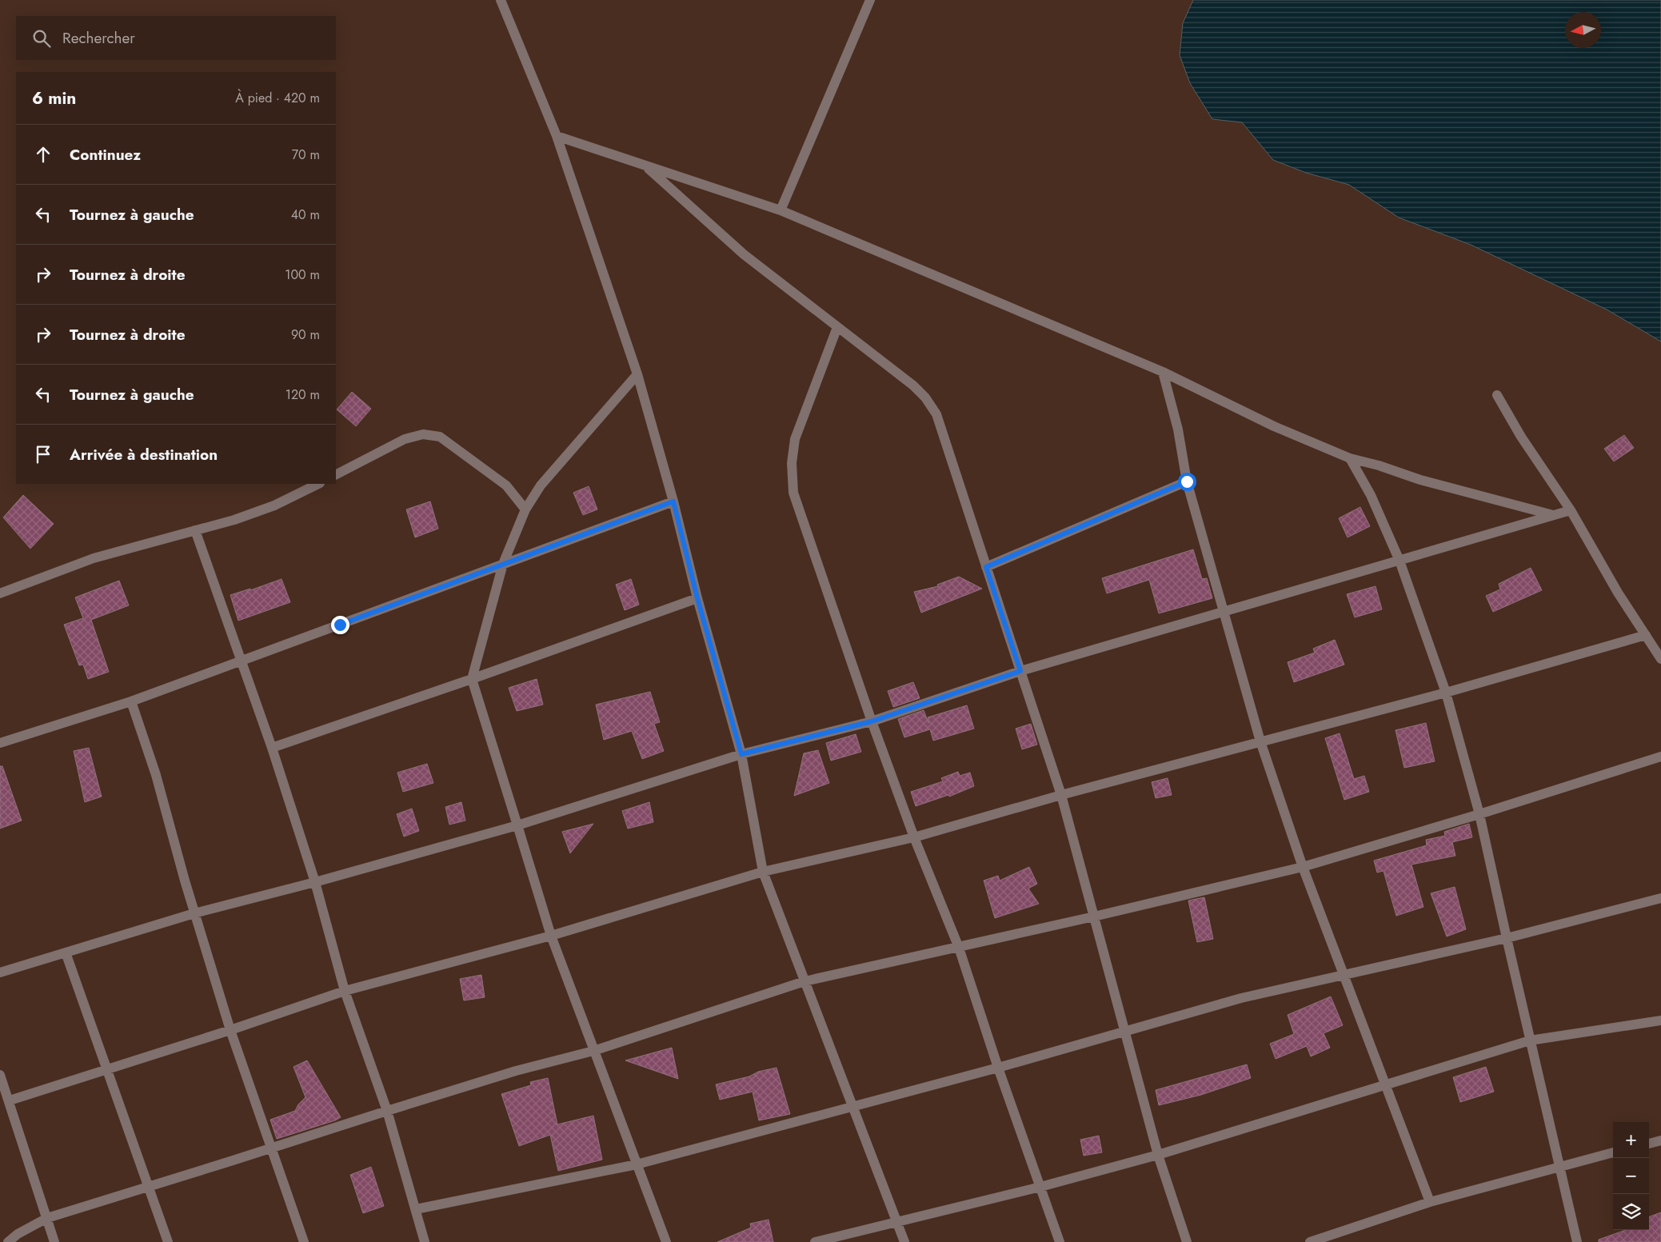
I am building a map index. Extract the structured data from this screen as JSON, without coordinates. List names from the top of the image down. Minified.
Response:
{"north":"left","page":{"search":"Rechercher","heading":["6 min","À pied · 420 m"],"list":[["Continuez","70 m"],["Tournez à gauche","40 m"],["Tournez à droite","100 m"],["Tournez à droite","90 m"],["Tournez à gauche","120 m"],"Arrivée à destination"],"map_buttons":["+","−"]}}
